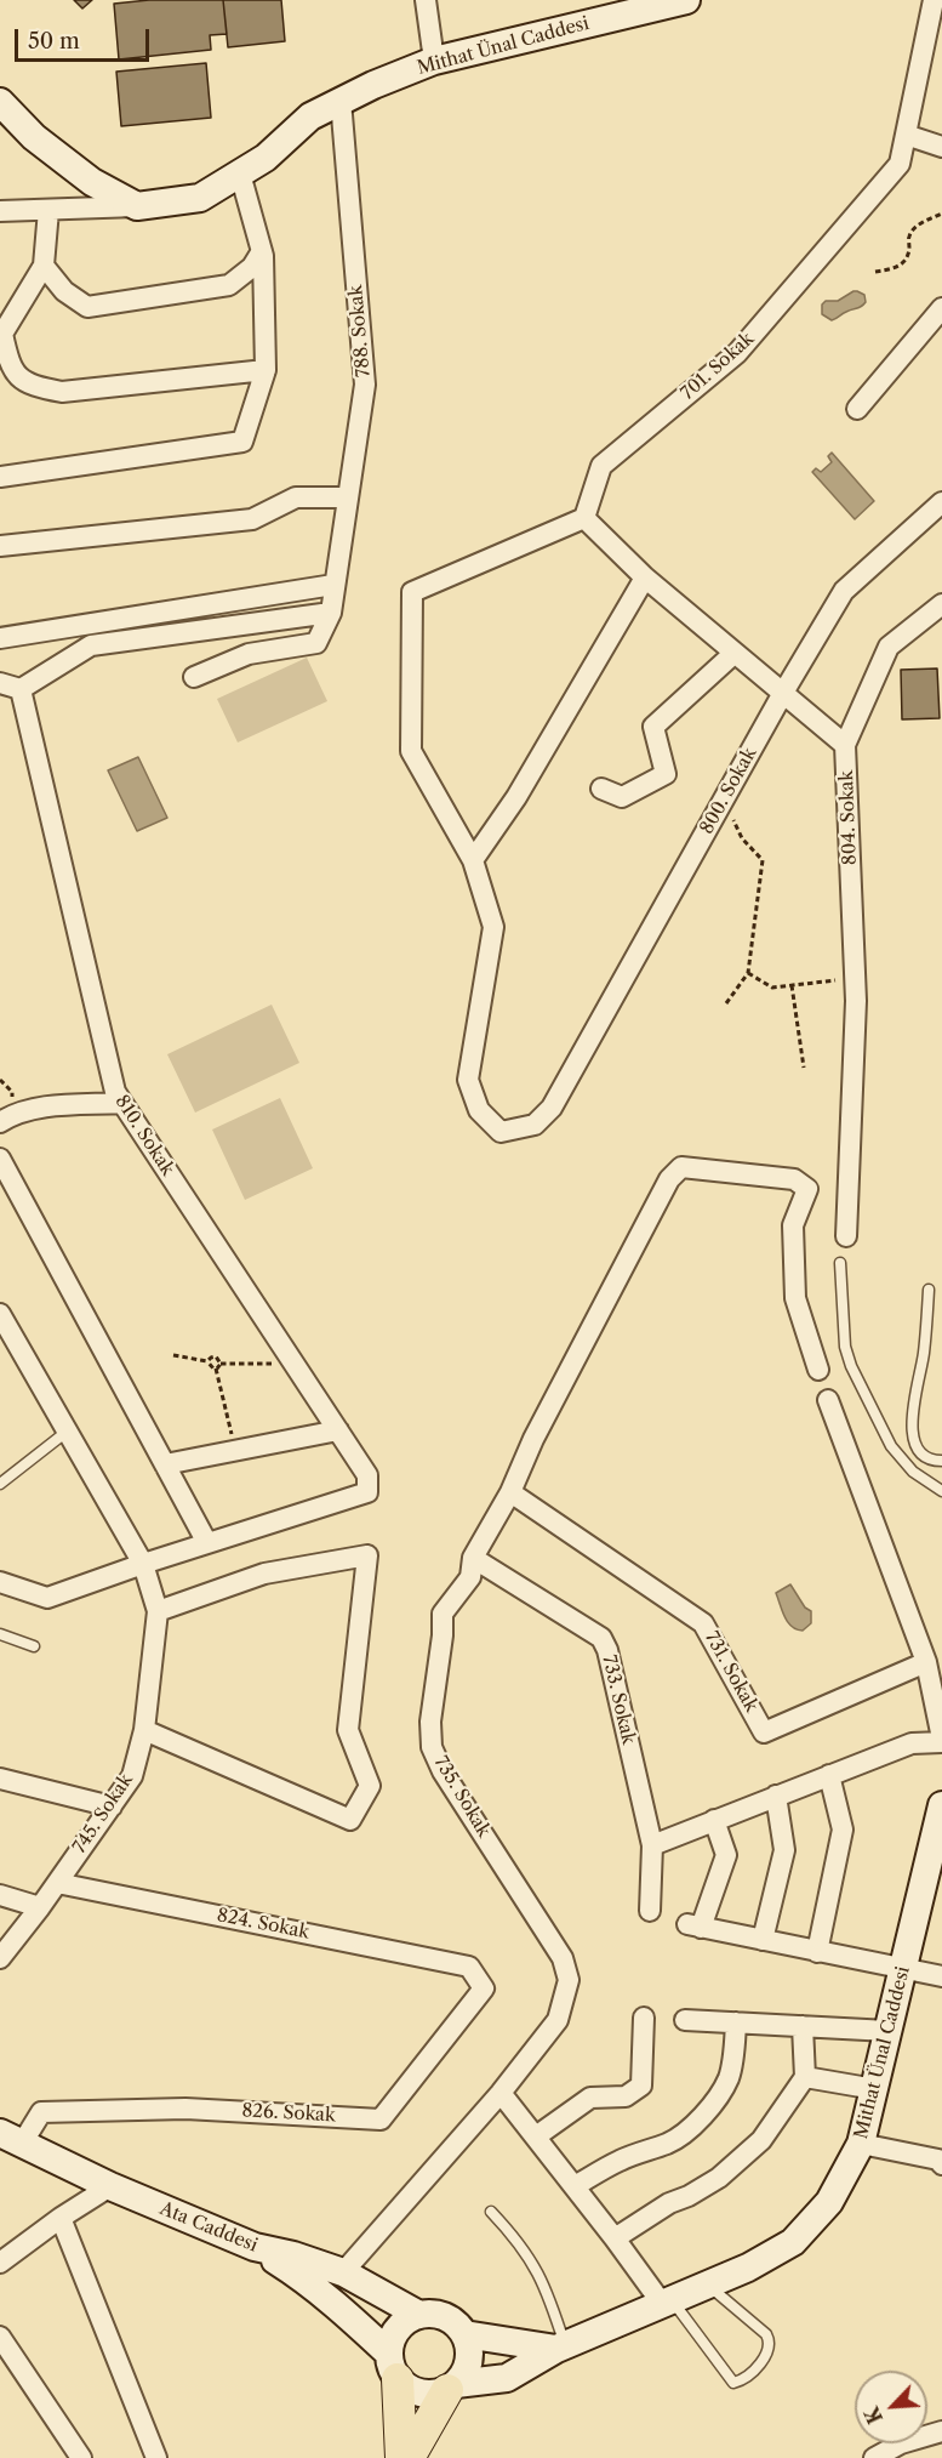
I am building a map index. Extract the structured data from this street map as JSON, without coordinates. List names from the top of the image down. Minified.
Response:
{"streets":{"main road":["Mithat Ünal Caddesi","Ata Caddesi"],"street":["788. Sokak","701. Sokak","800. Sokak","804. Sokak","810. Sokak","731. Sokak","733. Sokak","735. Sokak","745. Sokak","824. Sokak","826. Sokak"]},"crossings":[["Mithat Ünal Caddesi","788. Sokak"],["Mithat Ünal Caddesi","Ata Caddesi"],["701. Sokak","804. Sokak"],["800. Sokak","804. Sokak"],["731. Sokak","735. Sokak"],["733. Sokak","735. Sokak"],["745. Sokak","824. Sokak"],["824. Sokak","826. Sokak"],["826. Sokak","Ata Caddesi"]],"scale_bar":"50 m","north":"bottom left"}
